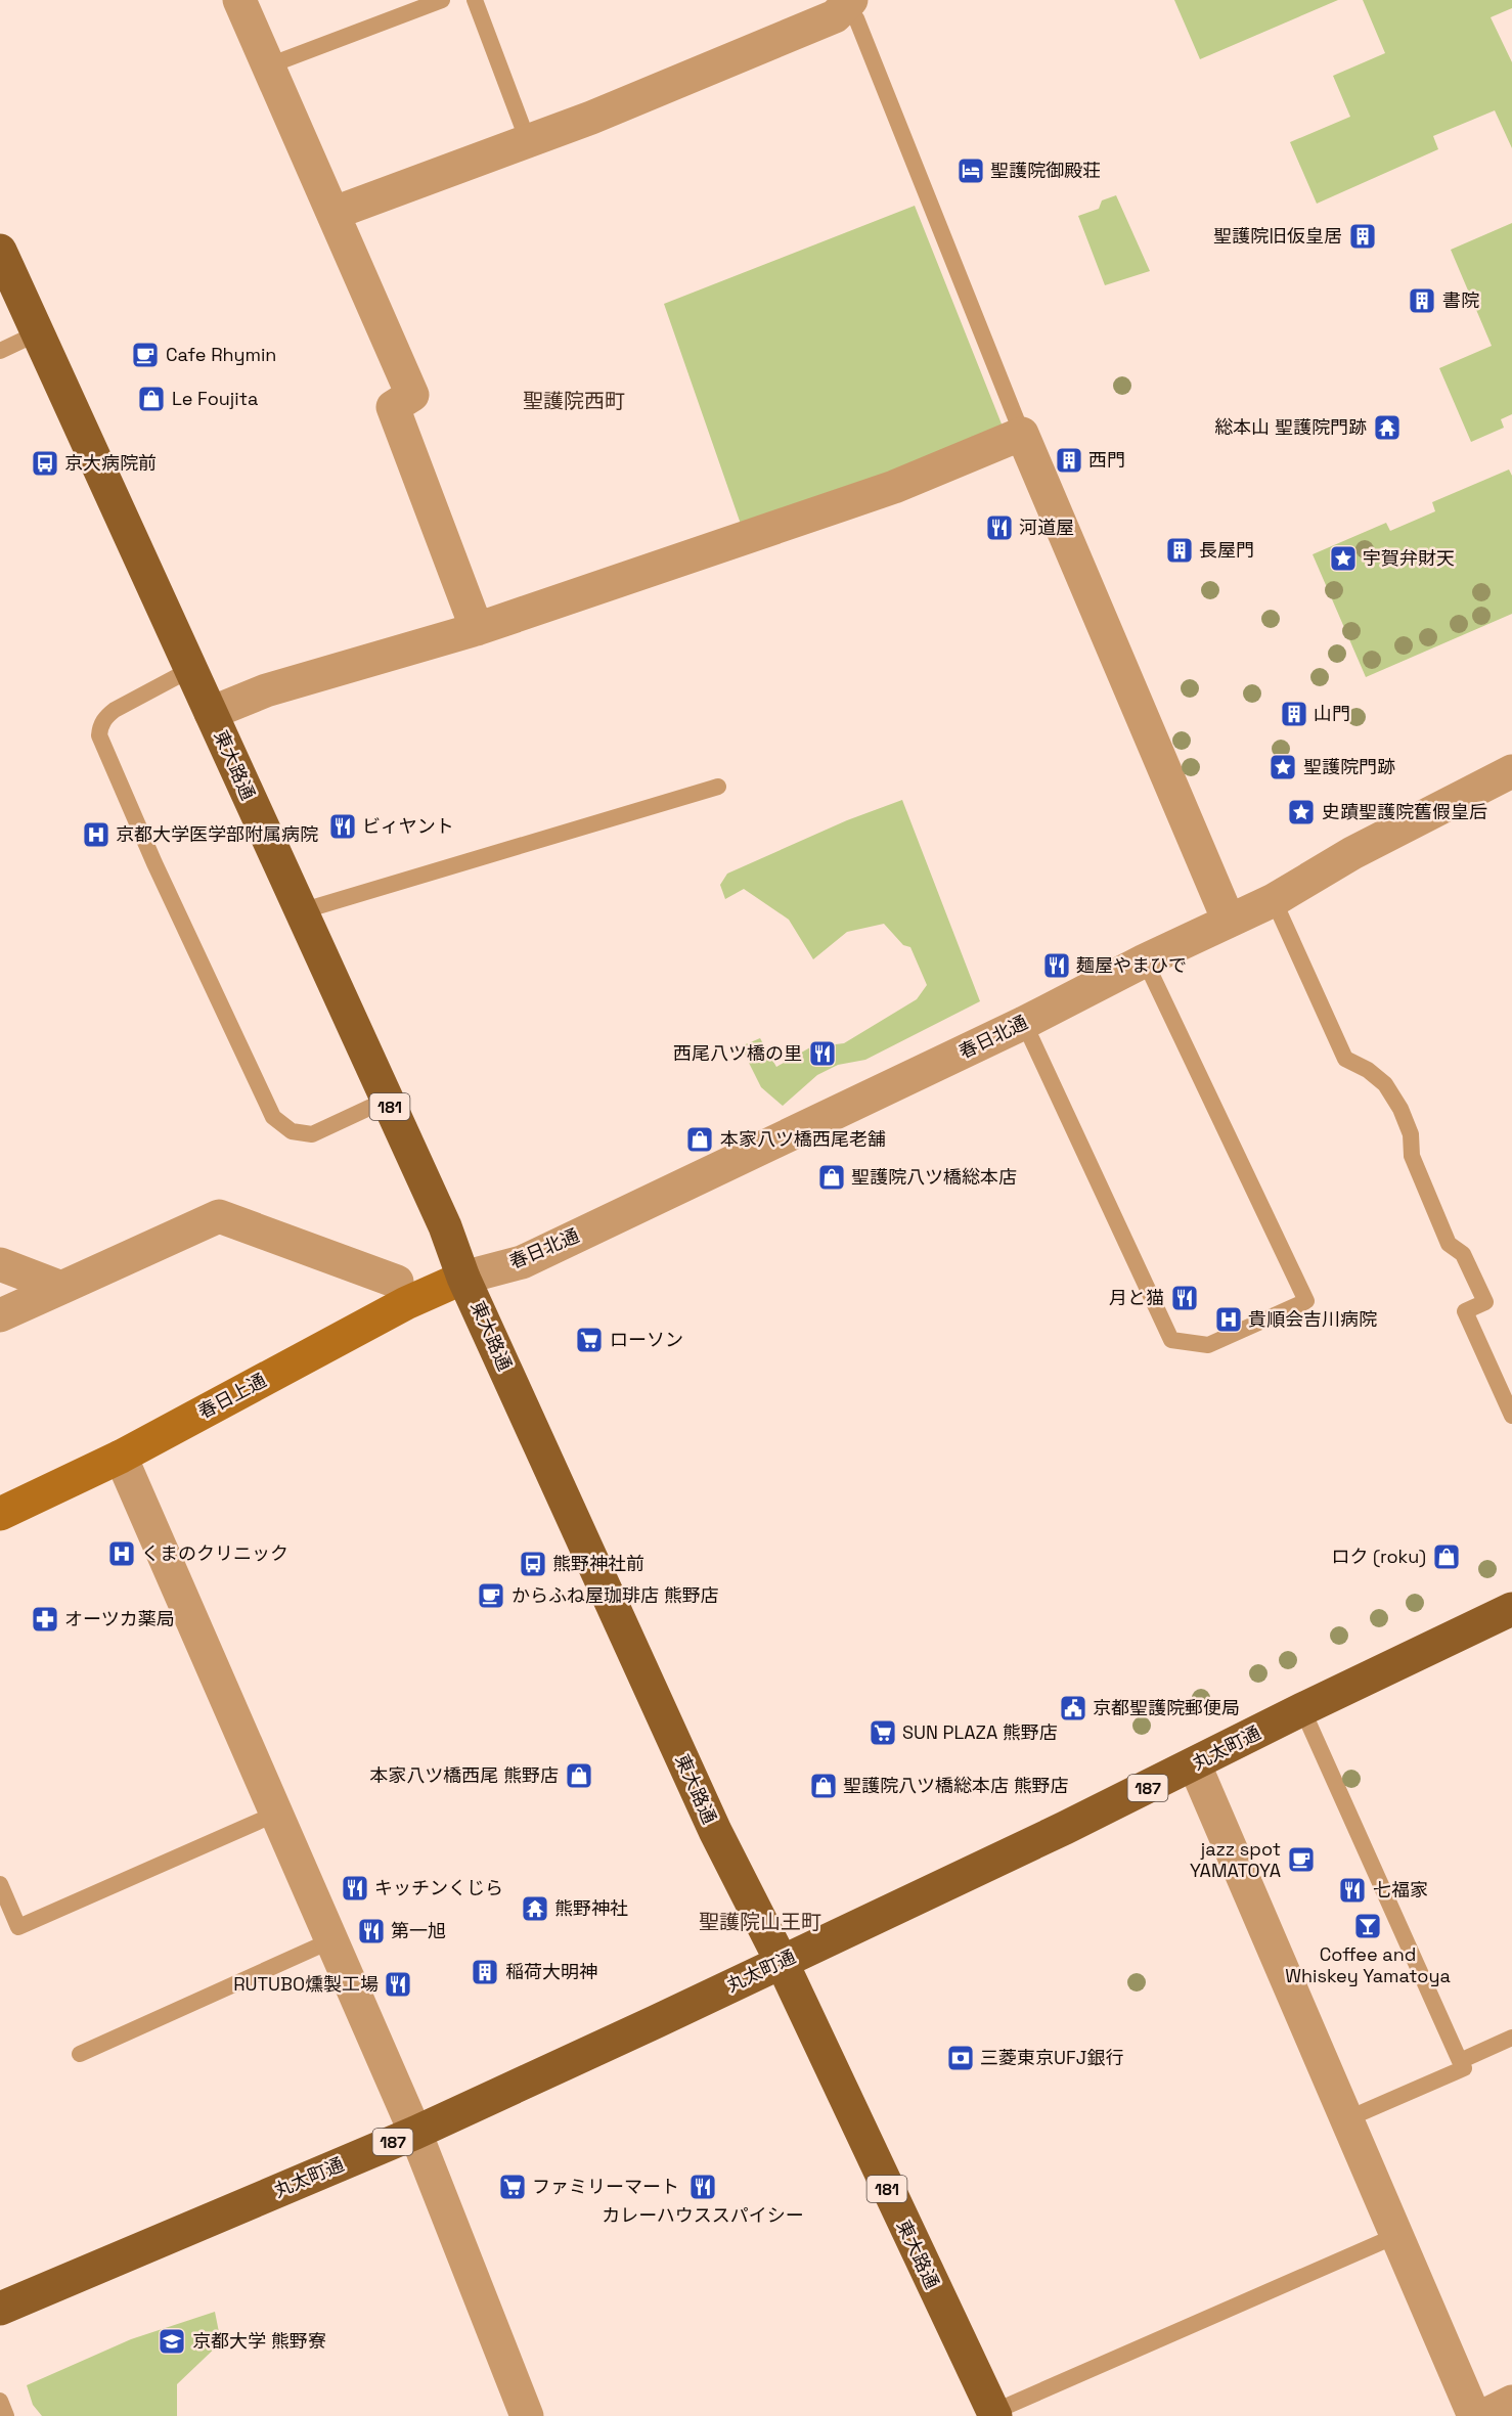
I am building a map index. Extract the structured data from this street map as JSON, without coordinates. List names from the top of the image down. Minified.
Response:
{"streets":{"main road":["東大路通","181","丸太町通","187"],"street":["春日北通","春日上通"]},"crossings":[["東大路通","春日北通"],["東大路通","春日上通"],["東大路通","丸太町通"],["春日北通","春日上通"]],"districts":["聖護院西町","聖護院山王町"],"places":{"hotel":["聖護院御殿荘"],"building":["聖護院旧仮皇居","書院","西門","長屋門","山門","稲荷大明神"],"cafe":["Cafe Rhymin","からふね屋珈琲店 熊野店","jazz spot YAMATOYA"],"shop":["Le Foujita","本家八ツ橋西尾老舗","聖護院八ツ橋総本店","ロク (roku)","本家八ツ橋西尾 熊野店","聖護院八ツ橋総本店 熊野店"],"temple":["総本山 聖護院門跡","熊野神社"],"bus stop":["京大病院前","熊野神社前"],"restaurant":["河道屋","ビィヤント","麺屋やまひで","西尾八ツ橋の里","月と猫","キッチンくじら","七福家","第一旭","RUTUBO燻製工場","カレーハウススパイシー"],"place":["宇賀弁財天","聖護院門跡","史蹟聖護院舊假皇后"],"hospital":["京都大学医学部附属病院","貴順会吉川病院","くまのクリニック"],"supermarket":["ローソン","SUN PLAZA 熊野店","ファミリーマート"],"pharmacy":["オーツカ薬局"],"public building":["京都聖護院郵便局"],"bar":["Coffee and Whiskey Yamatoya"],"bank":["三菱東京UFJ銀行"],"school or university":["京都大学 熊野寮"]}}
